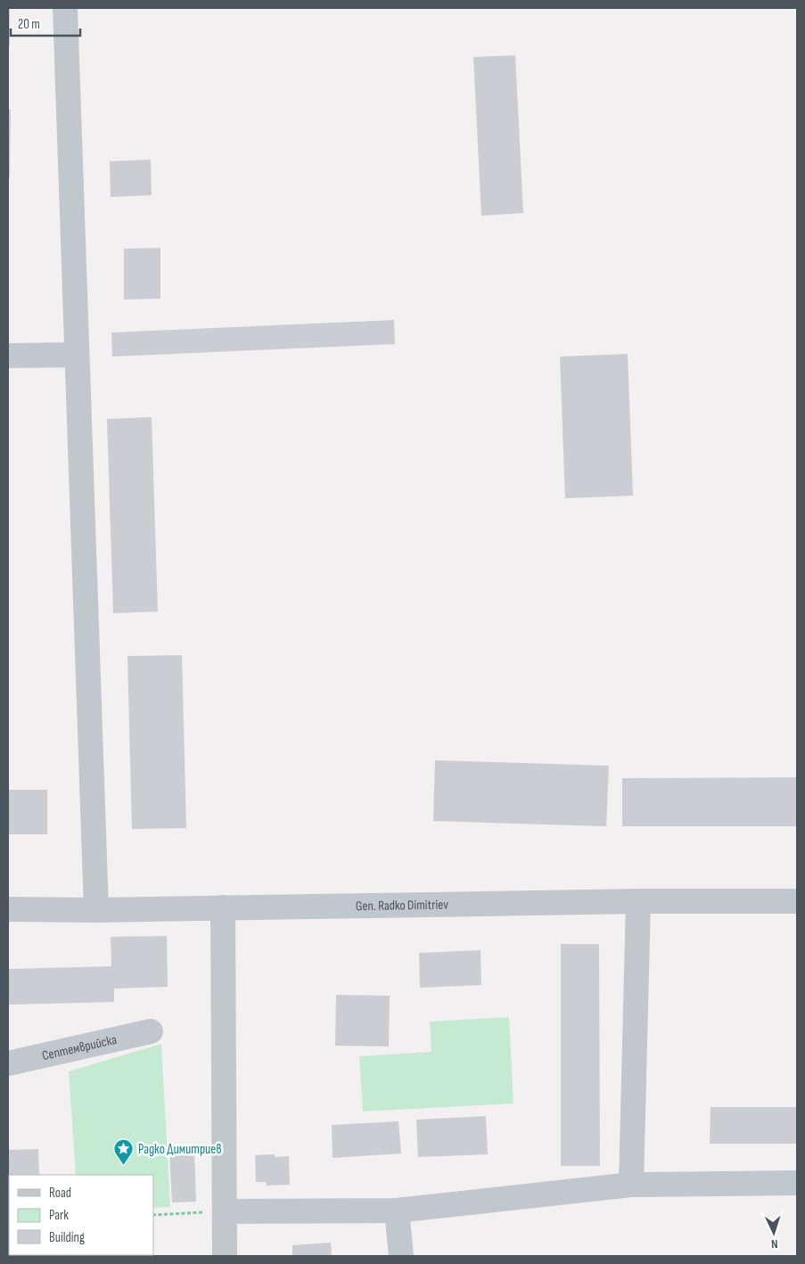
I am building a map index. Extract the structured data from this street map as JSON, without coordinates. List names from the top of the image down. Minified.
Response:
{"streets":{"street":["Gen. Radko Dimitriev","Септемврийска"]},"places":{"place":["Радко Димитриев"]},"legend":["Road","Park","Building"],"scale_bar":"20 m","north":"bottom"}
